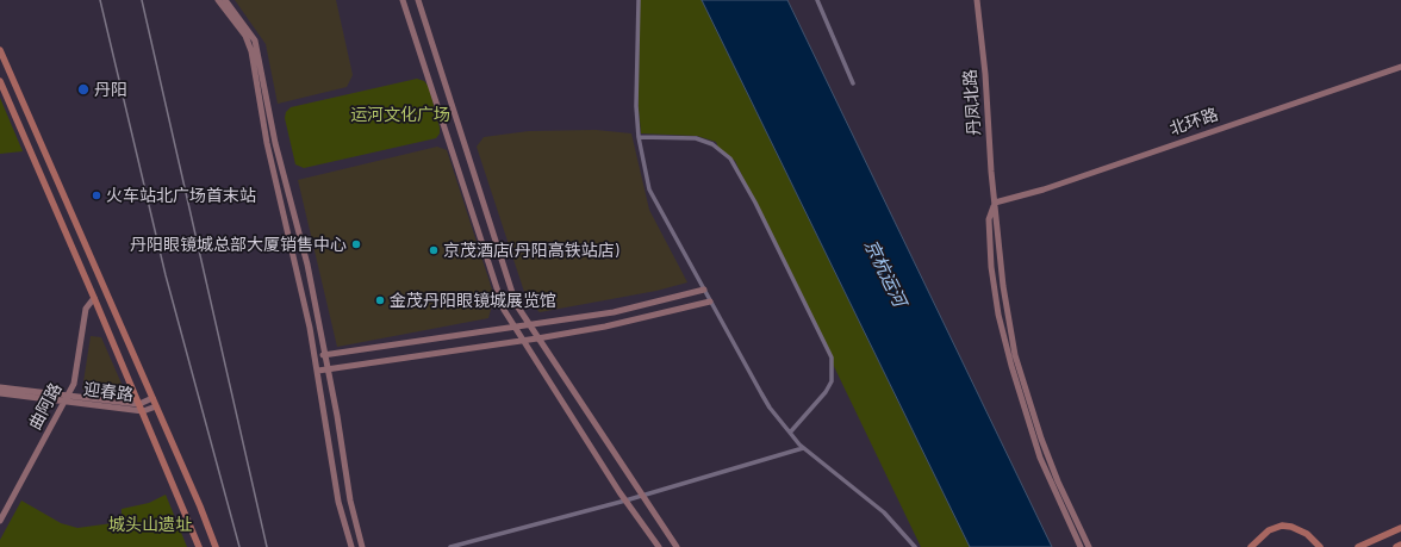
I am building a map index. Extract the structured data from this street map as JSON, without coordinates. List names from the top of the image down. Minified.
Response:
{"streets":{"street":["丹凤北路","北环路","迎春路","曲阿路"]},"crossings":[["丹凤北路","北环路"],["迎春路","曲阿路"]],"water":["京杭运河"],"parks":["运河文化广场","城头山遗址"],"places":["丹阳","火车站北广场首末站","丹阳眼镜城总部大厦销售中心","京茂酒店(丹阳高铁站店)","金茂丹阳眼镜城展览馆"]}
